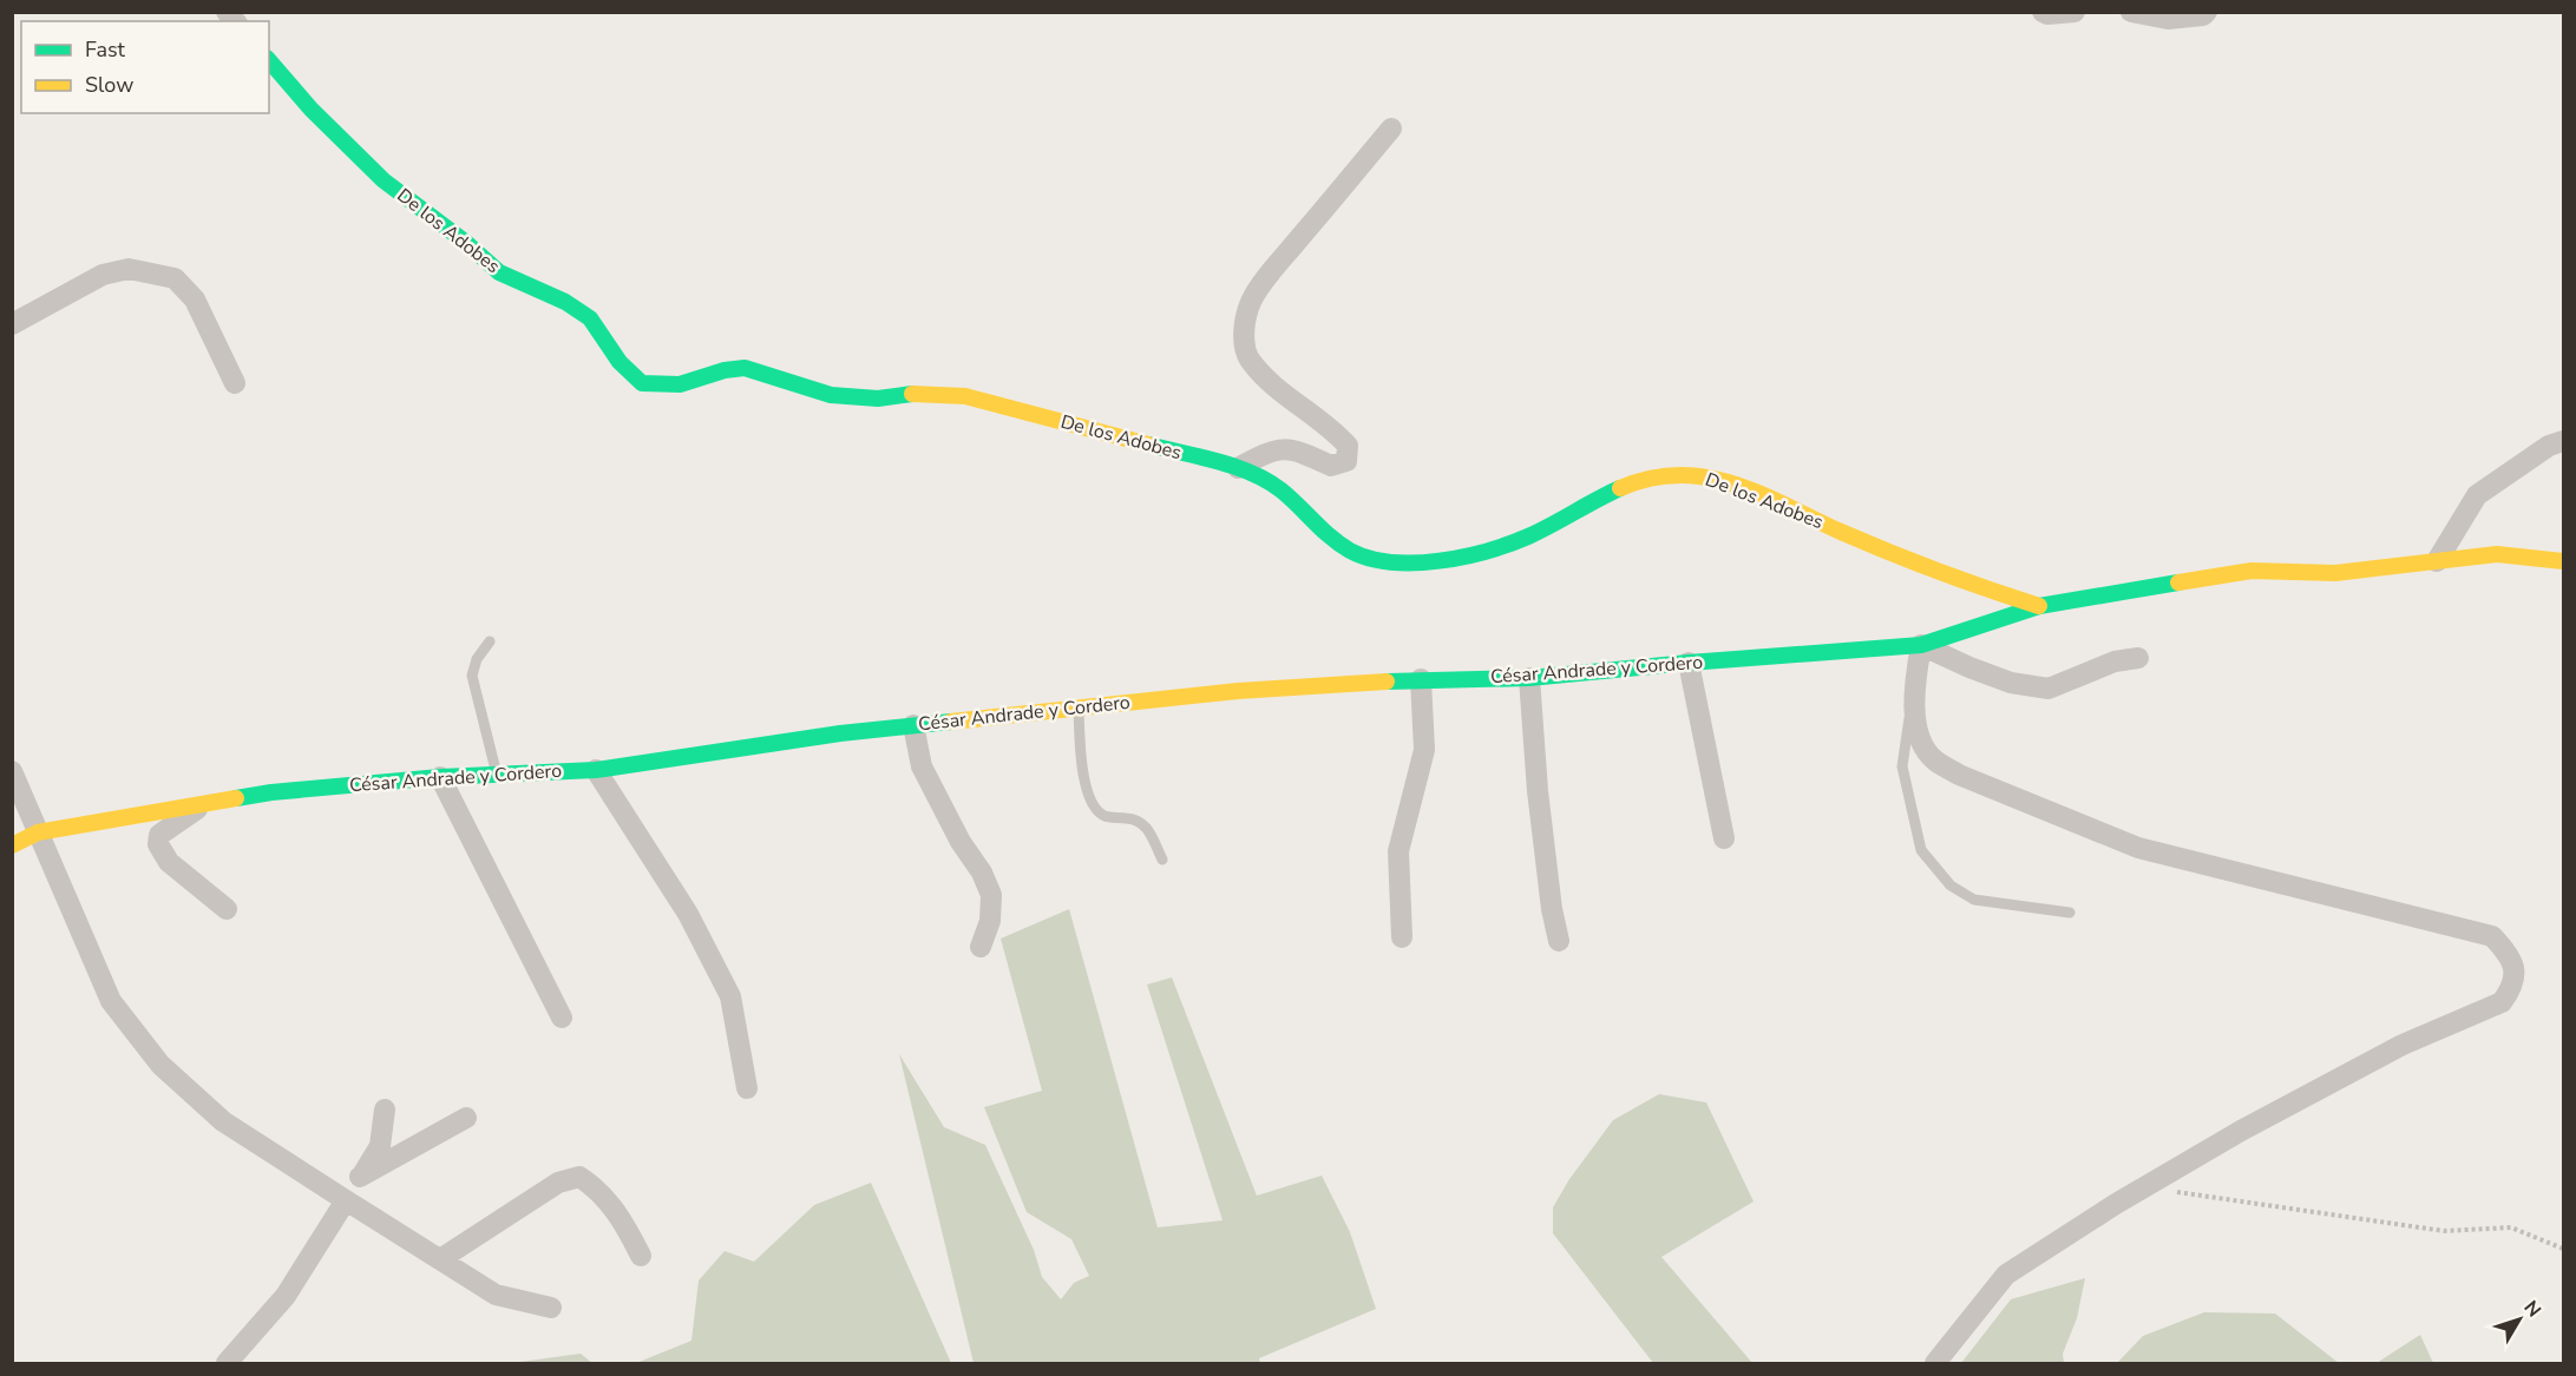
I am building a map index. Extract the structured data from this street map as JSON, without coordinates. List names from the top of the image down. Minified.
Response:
{"streets":{"street":["De los Adobes","César Andrade y Cordero"]},"crossings":[["De los Adobes","César Andrade y Cordero"]],"legend":["Fast","Slow"],"north":"top right"}
